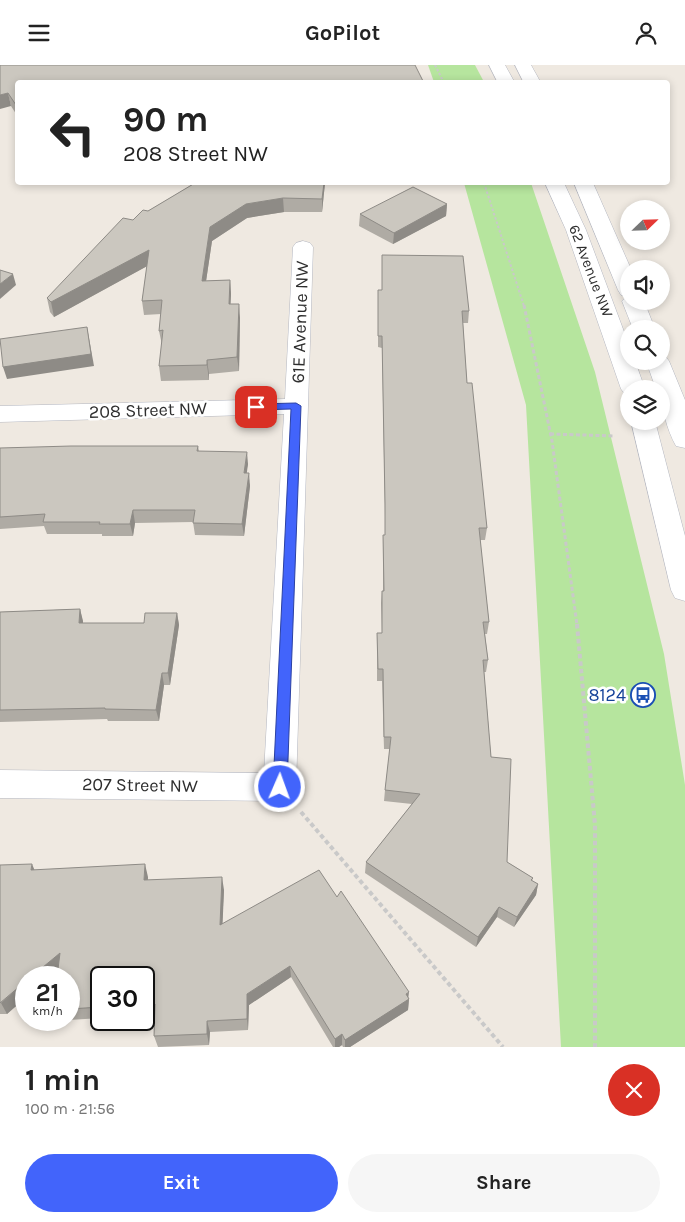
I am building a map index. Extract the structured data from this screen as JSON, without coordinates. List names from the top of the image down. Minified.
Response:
{"streets":{"street":["62 Avenue NW","61E Avenue NW","208 Street NW","207 Street NW"]},"crossings":[["61E Avenue NW","208 Street NW"],["61E Avenue NW","207 Street NW"]],"places":{"bus stop":["8124"]},"north":"top right","page":{"header":"GoPilot","turn":["90 m","208 Street NW"],"speed":"21 km/h","limit":"30","heading":["1 min","100 m · 21:56"],"buttons":["Exit","Share"]}}
